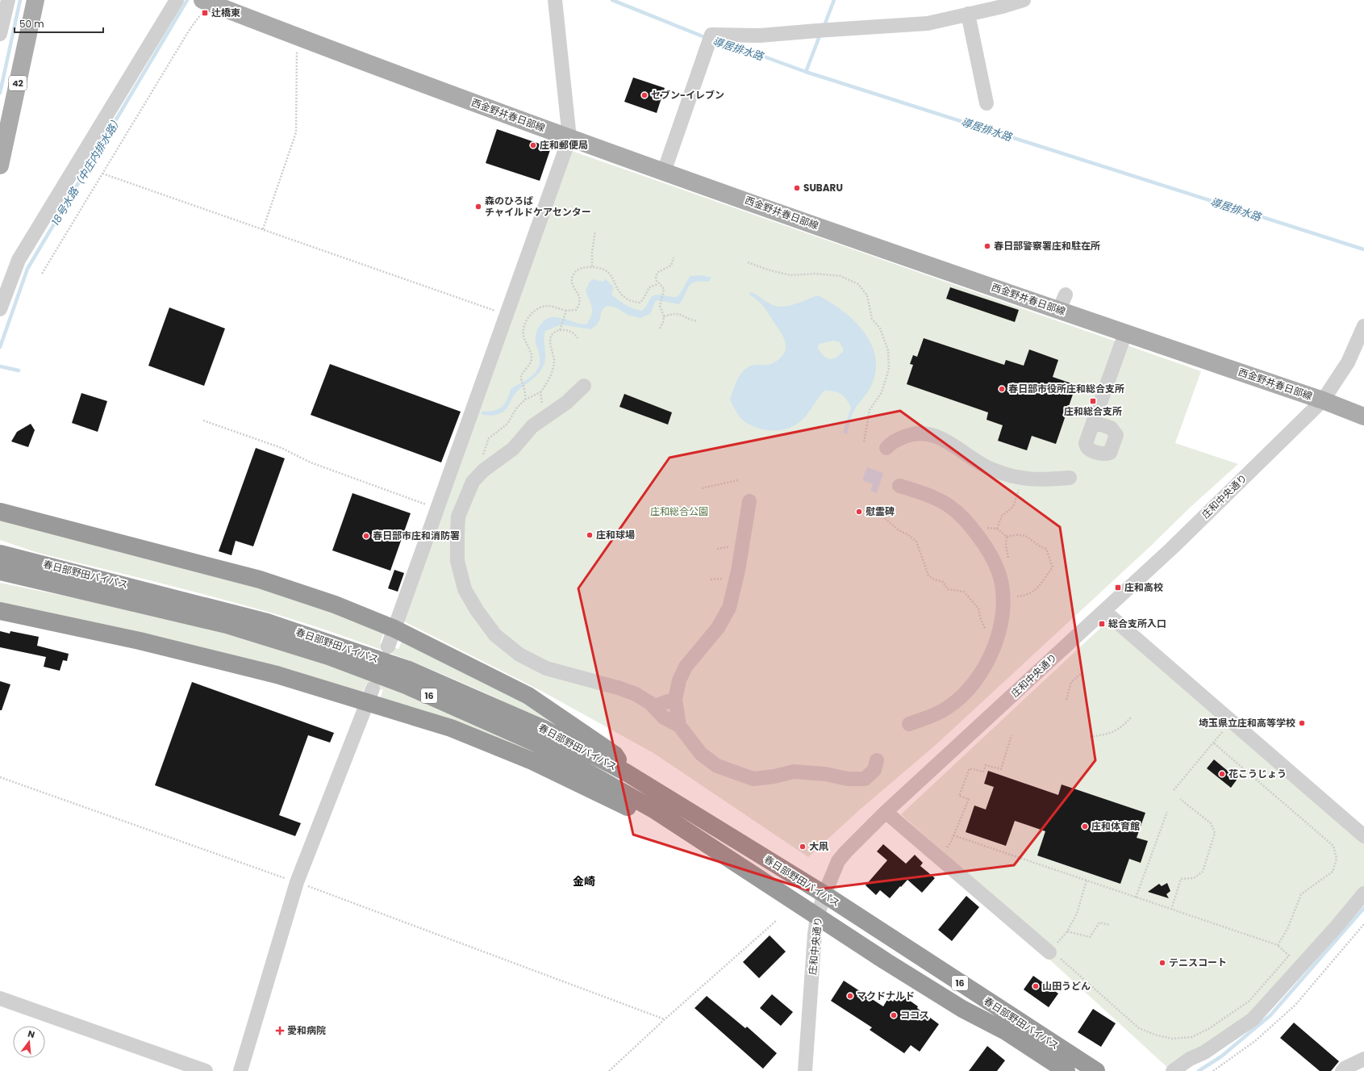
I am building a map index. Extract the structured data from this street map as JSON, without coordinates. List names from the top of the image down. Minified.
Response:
{"streets":{"highway":["春日部野田バイパス","16"],"main road":["42","西金野井春日部線"],"street":["庄和中央通り"]},"crossings":[["西金野井春日部線","庄和中央通り"],["庄和中央通り","春日部野田バイパス"],["春日部野田バイパス","16"]],"districts":["金崎"],"water":["導居排水路","18号水路（中庄内排水路）"],"parks":["庄和総合公園"],"places":{"transit":["辻橋東","庄和総合支所","庄和高校","総合支所入口"],"other":["セブン-イレブン","庄和郵便局","SUBARU","森のひろば チャイルドケアセンター","春日部警察署庄和駐在所","春日部市役所庄和総合支所","慰霊碑","庄和球場","春日部市庄和消防署","埼玉県立庄和高等学校","花こうじょう","庄和体育館","大凧","テニスコート","山田うどん","マクドナルド","ココス"],"health":["愛和病院"]},"scale_bar":"50 m","north":"top"}
